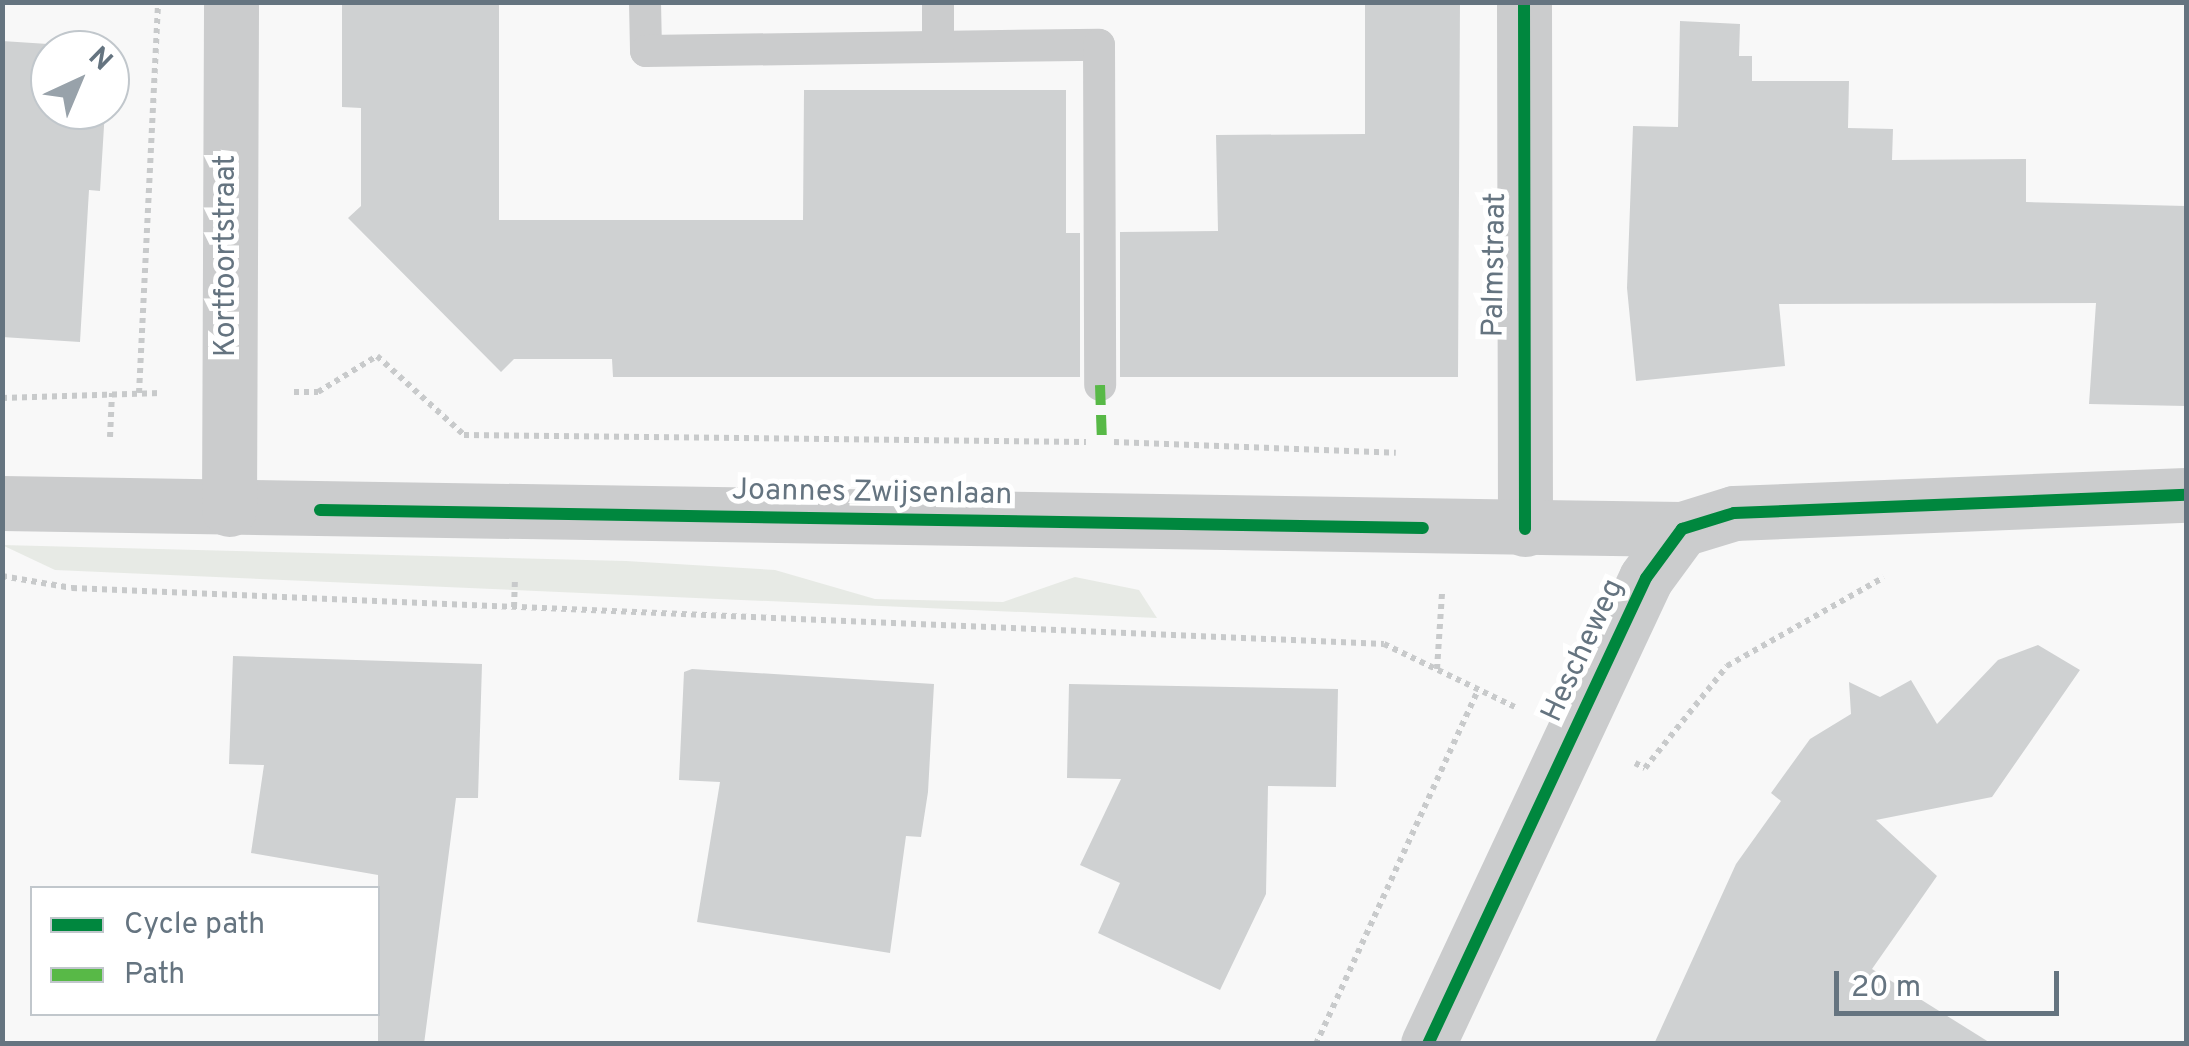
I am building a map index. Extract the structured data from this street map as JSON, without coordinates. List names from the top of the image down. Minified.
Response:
{"streets":{"street":["Kortfoortstraat","Palmstraat","Joannes Zwijsenlaan","Hescheweg"]},"crossings":[["Kortfoortstraat","Joannes Zwijsenlaan"],["Palmstraat","Joannes Zwijsenlaan"]],"legend":["Cycle path","Path"],"scale_bar":"20 m","north":"top right"}
